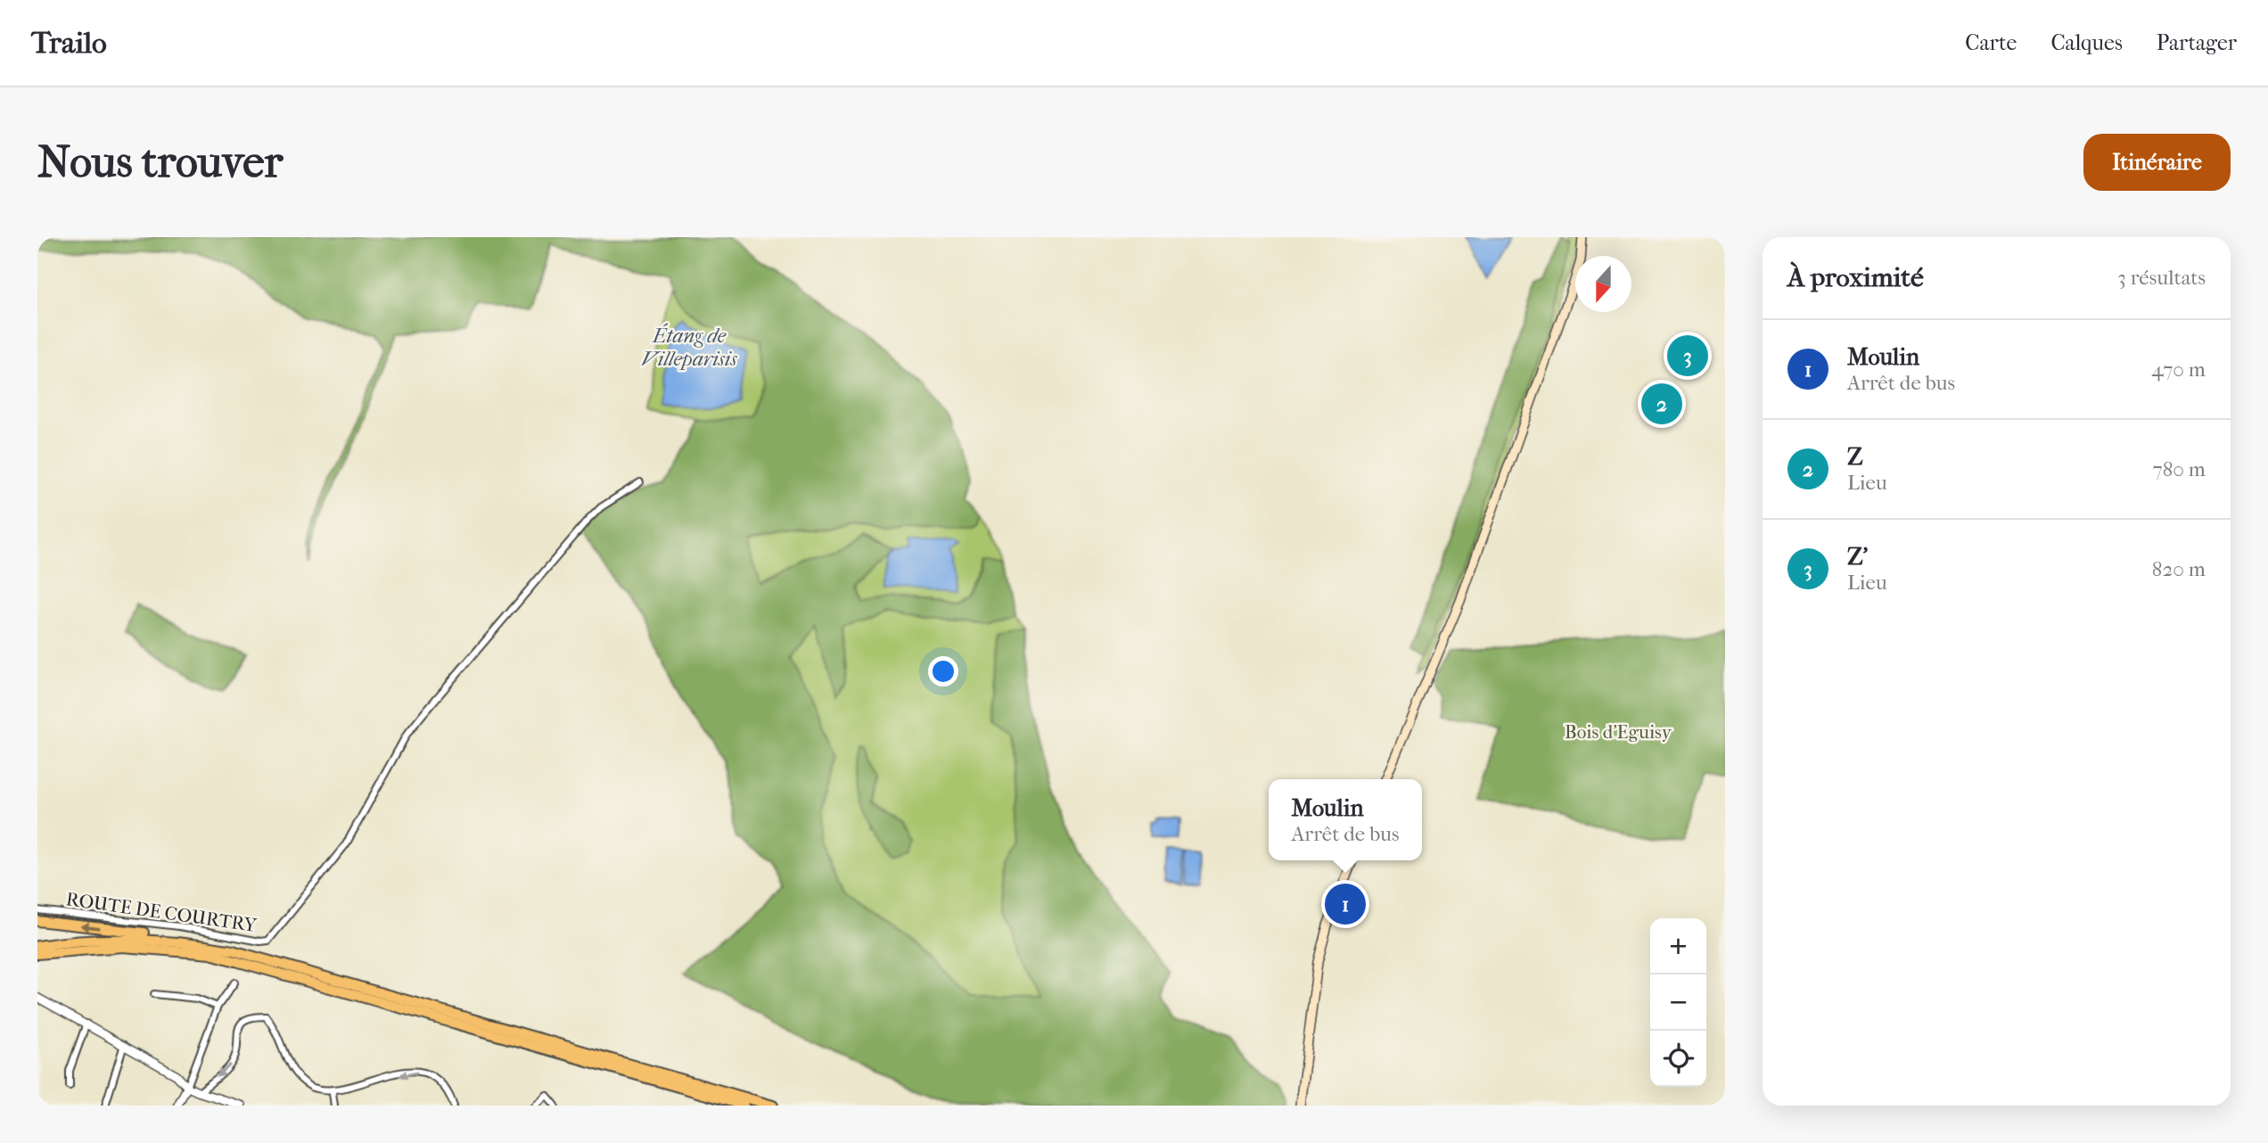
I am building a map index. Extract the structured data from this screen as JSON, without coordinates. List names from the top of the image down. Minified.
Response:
{"streets":{"street":["ROUTE DE COURTRY"]},"water":["Étang de Villeparisis"],"parks":["Bois d'Eguisy"],"north":"bottom","page":{"header":"Trailo","nav":["Carte","Calques","Partager"],"buttons":"Itinéraire","title":"Nous trouver","heading":["À proximité","3 résultats"],"list":[{"mark":"1","name":"Moulin","note":"Arrêt de bus","value":"470 m"},{"mark":"2","name":"Z","note":"Lieu","value":"780 m"},{"mark":"3","name":"Z'","note":"Lieu","value":"820 m"}],"pins":["3","2","1"],"popup":["Moulin","Arrêt de bus"],"map_buttons":["+","−"]}}
